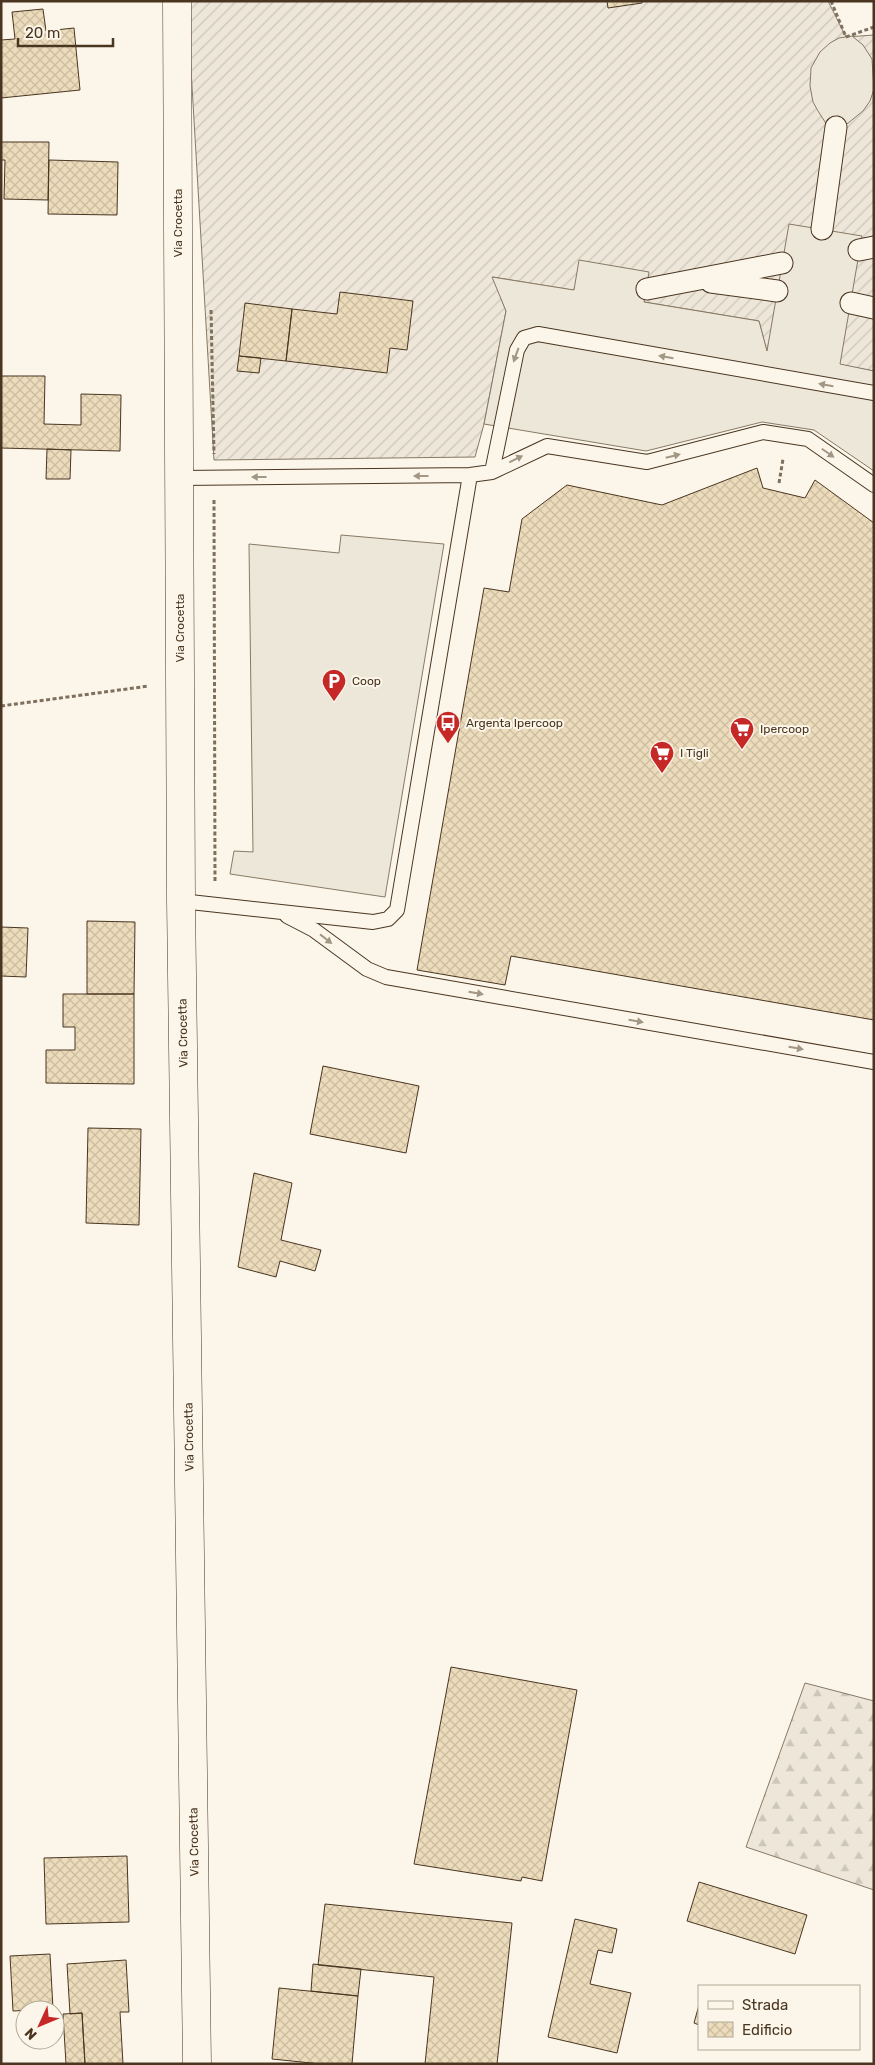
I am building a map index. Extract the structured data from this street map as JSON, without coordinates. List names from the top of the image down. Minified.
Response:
{"streets":{"street":["Via Crocetta"]},"places":{"parking":["Coop"],"bus stop":["Argenta Ipercoop"],"supermarket":["Ipercoop","I Tigli"]},"legend":["Strada","Edificio"],"scale_bar":"20 m","north":"bottom left"}
